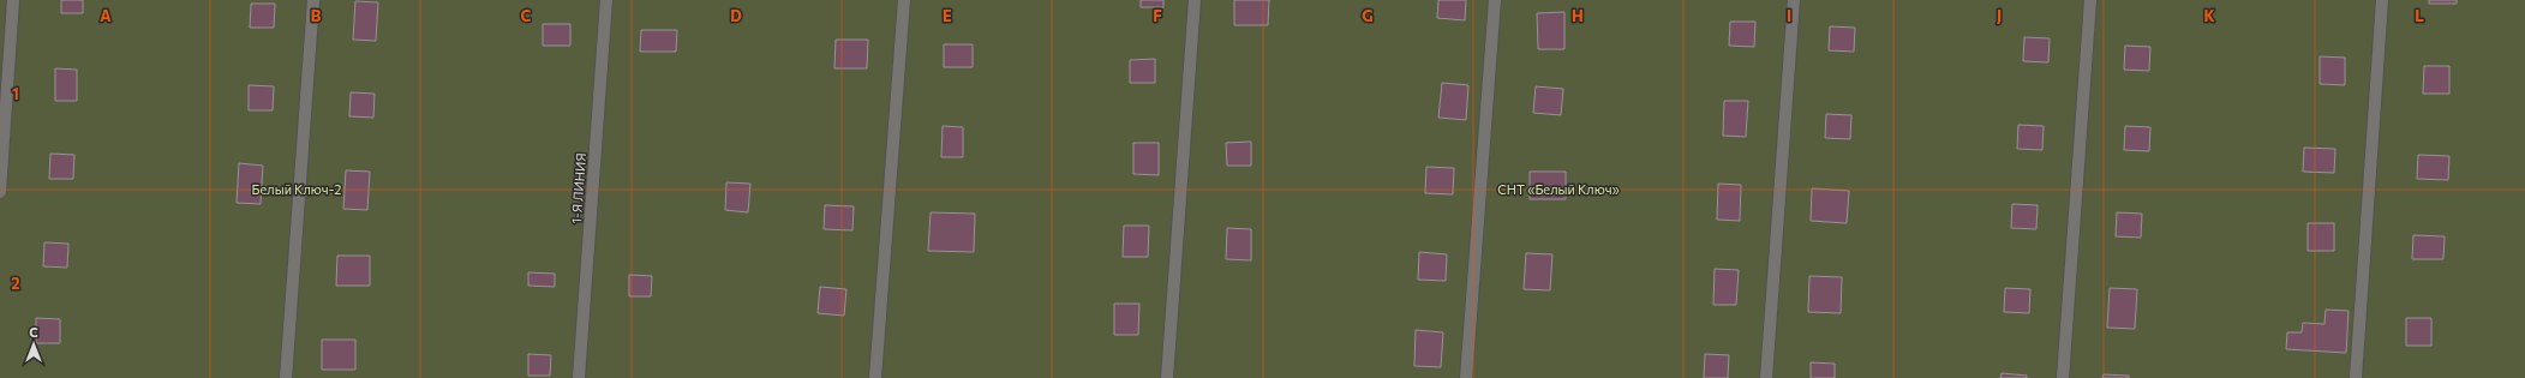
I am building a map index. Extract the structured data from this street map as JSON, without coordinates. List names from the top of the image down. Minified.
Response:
{"streets":{"street":["1-Я ЛИНИЯ"]},"parks":["Белый Ключ-2","СНТ «Белый Ключ»"],"north":"top","grid":{"columns":["A","B","C","D","E","F","G","H","I","J","K","L"],"rows":["1","2"]}}
